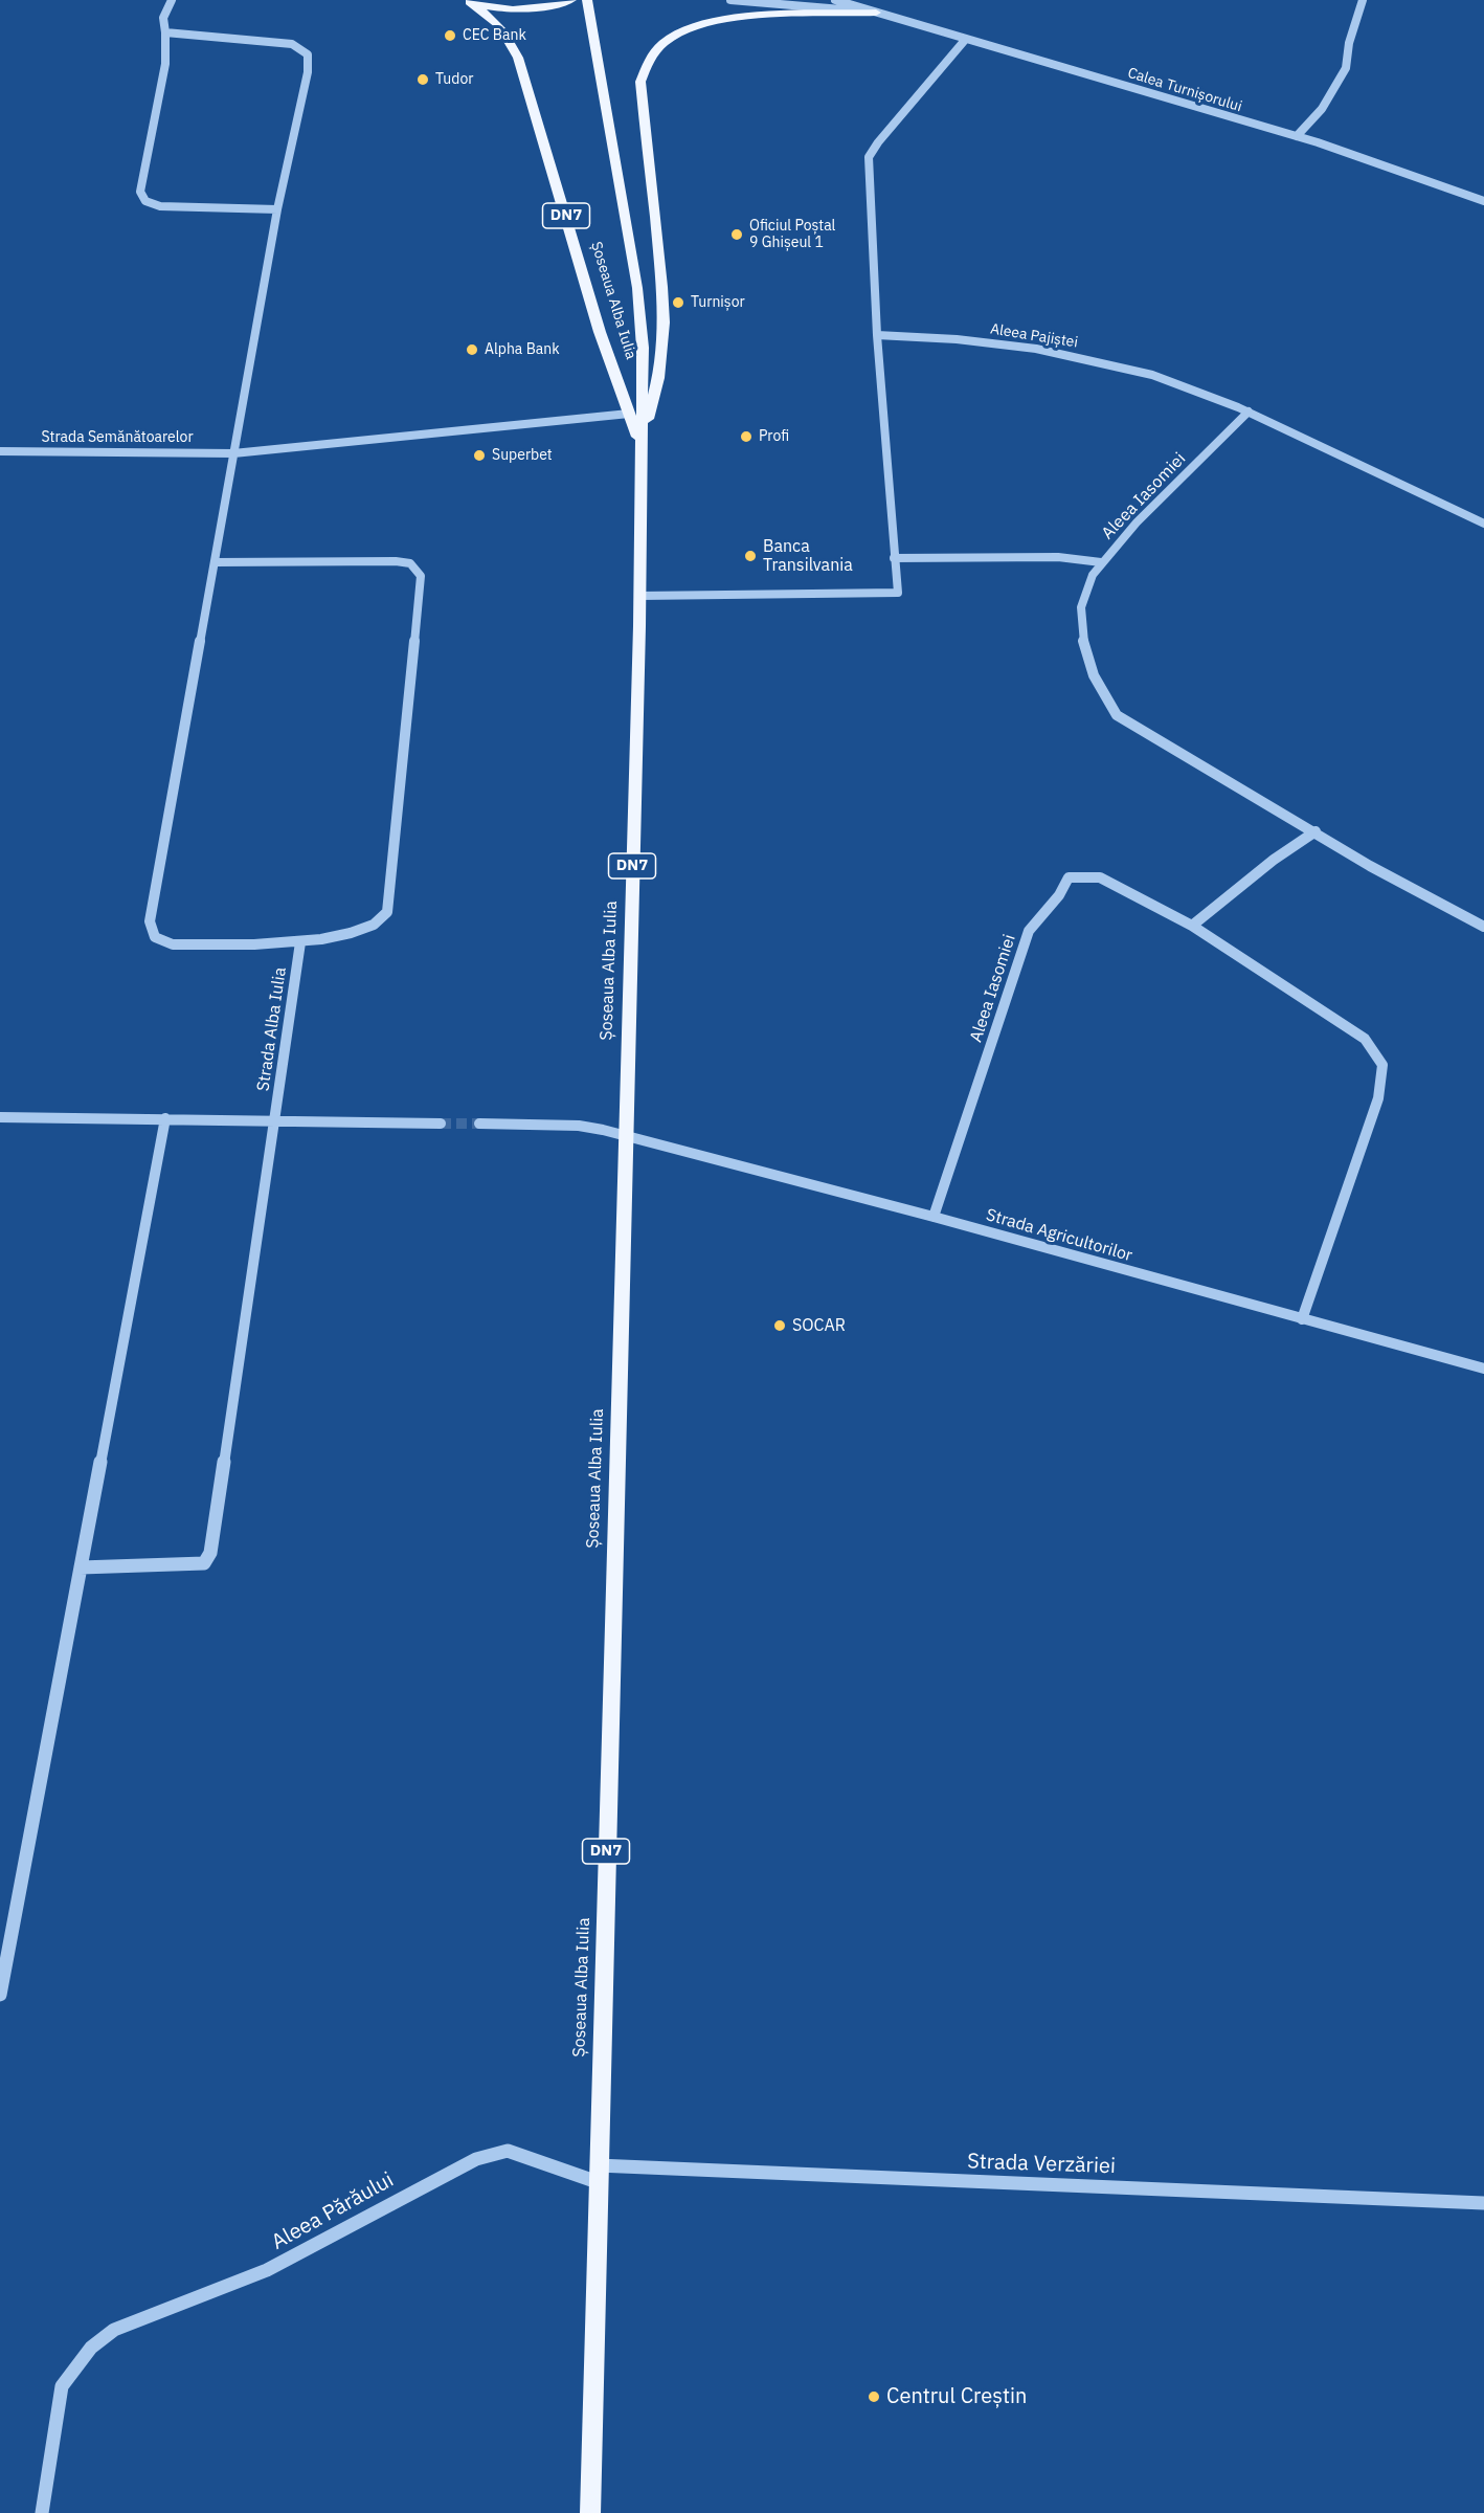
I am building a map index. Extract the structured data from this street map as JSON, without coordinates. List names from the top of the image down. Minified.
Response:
{"streets":{"main road":["DN7","Șoseaua Alba Iulia"],"street":["Calea Turnișorului","Aleea Pajiștei","Strada Semănătoarelor","Aleea Iasomiei","Strada Alba Iulia","Strada Agricultorilor","Strada Verzăriei","Aleea Părăului"]},"crossings":[["Șoseaua Alba Iulia","Strada Semănătoarelor"],["Șoseaua Alba Iulia","Strada Agricultorilor"],["Șoseaua Alba Iulia","Strada Verzăriei"],["Șoseaua Alba Iulia","Aleea Părăului"],["Aleea Pajiștei","Aleea Iasomiei"],["Aleea Iasomiei","Strada Agricultorilor"],["Strada Verzăriei","Aleea Părăului"]],"places":["CEC Bank","Tudor","Oficiul Poștal 9 Ghișeul 1","Turnișor","Alpha Bank","Profi","Superbet","Banca Transilvania","SOCAR","Centrul Creștin"]}
